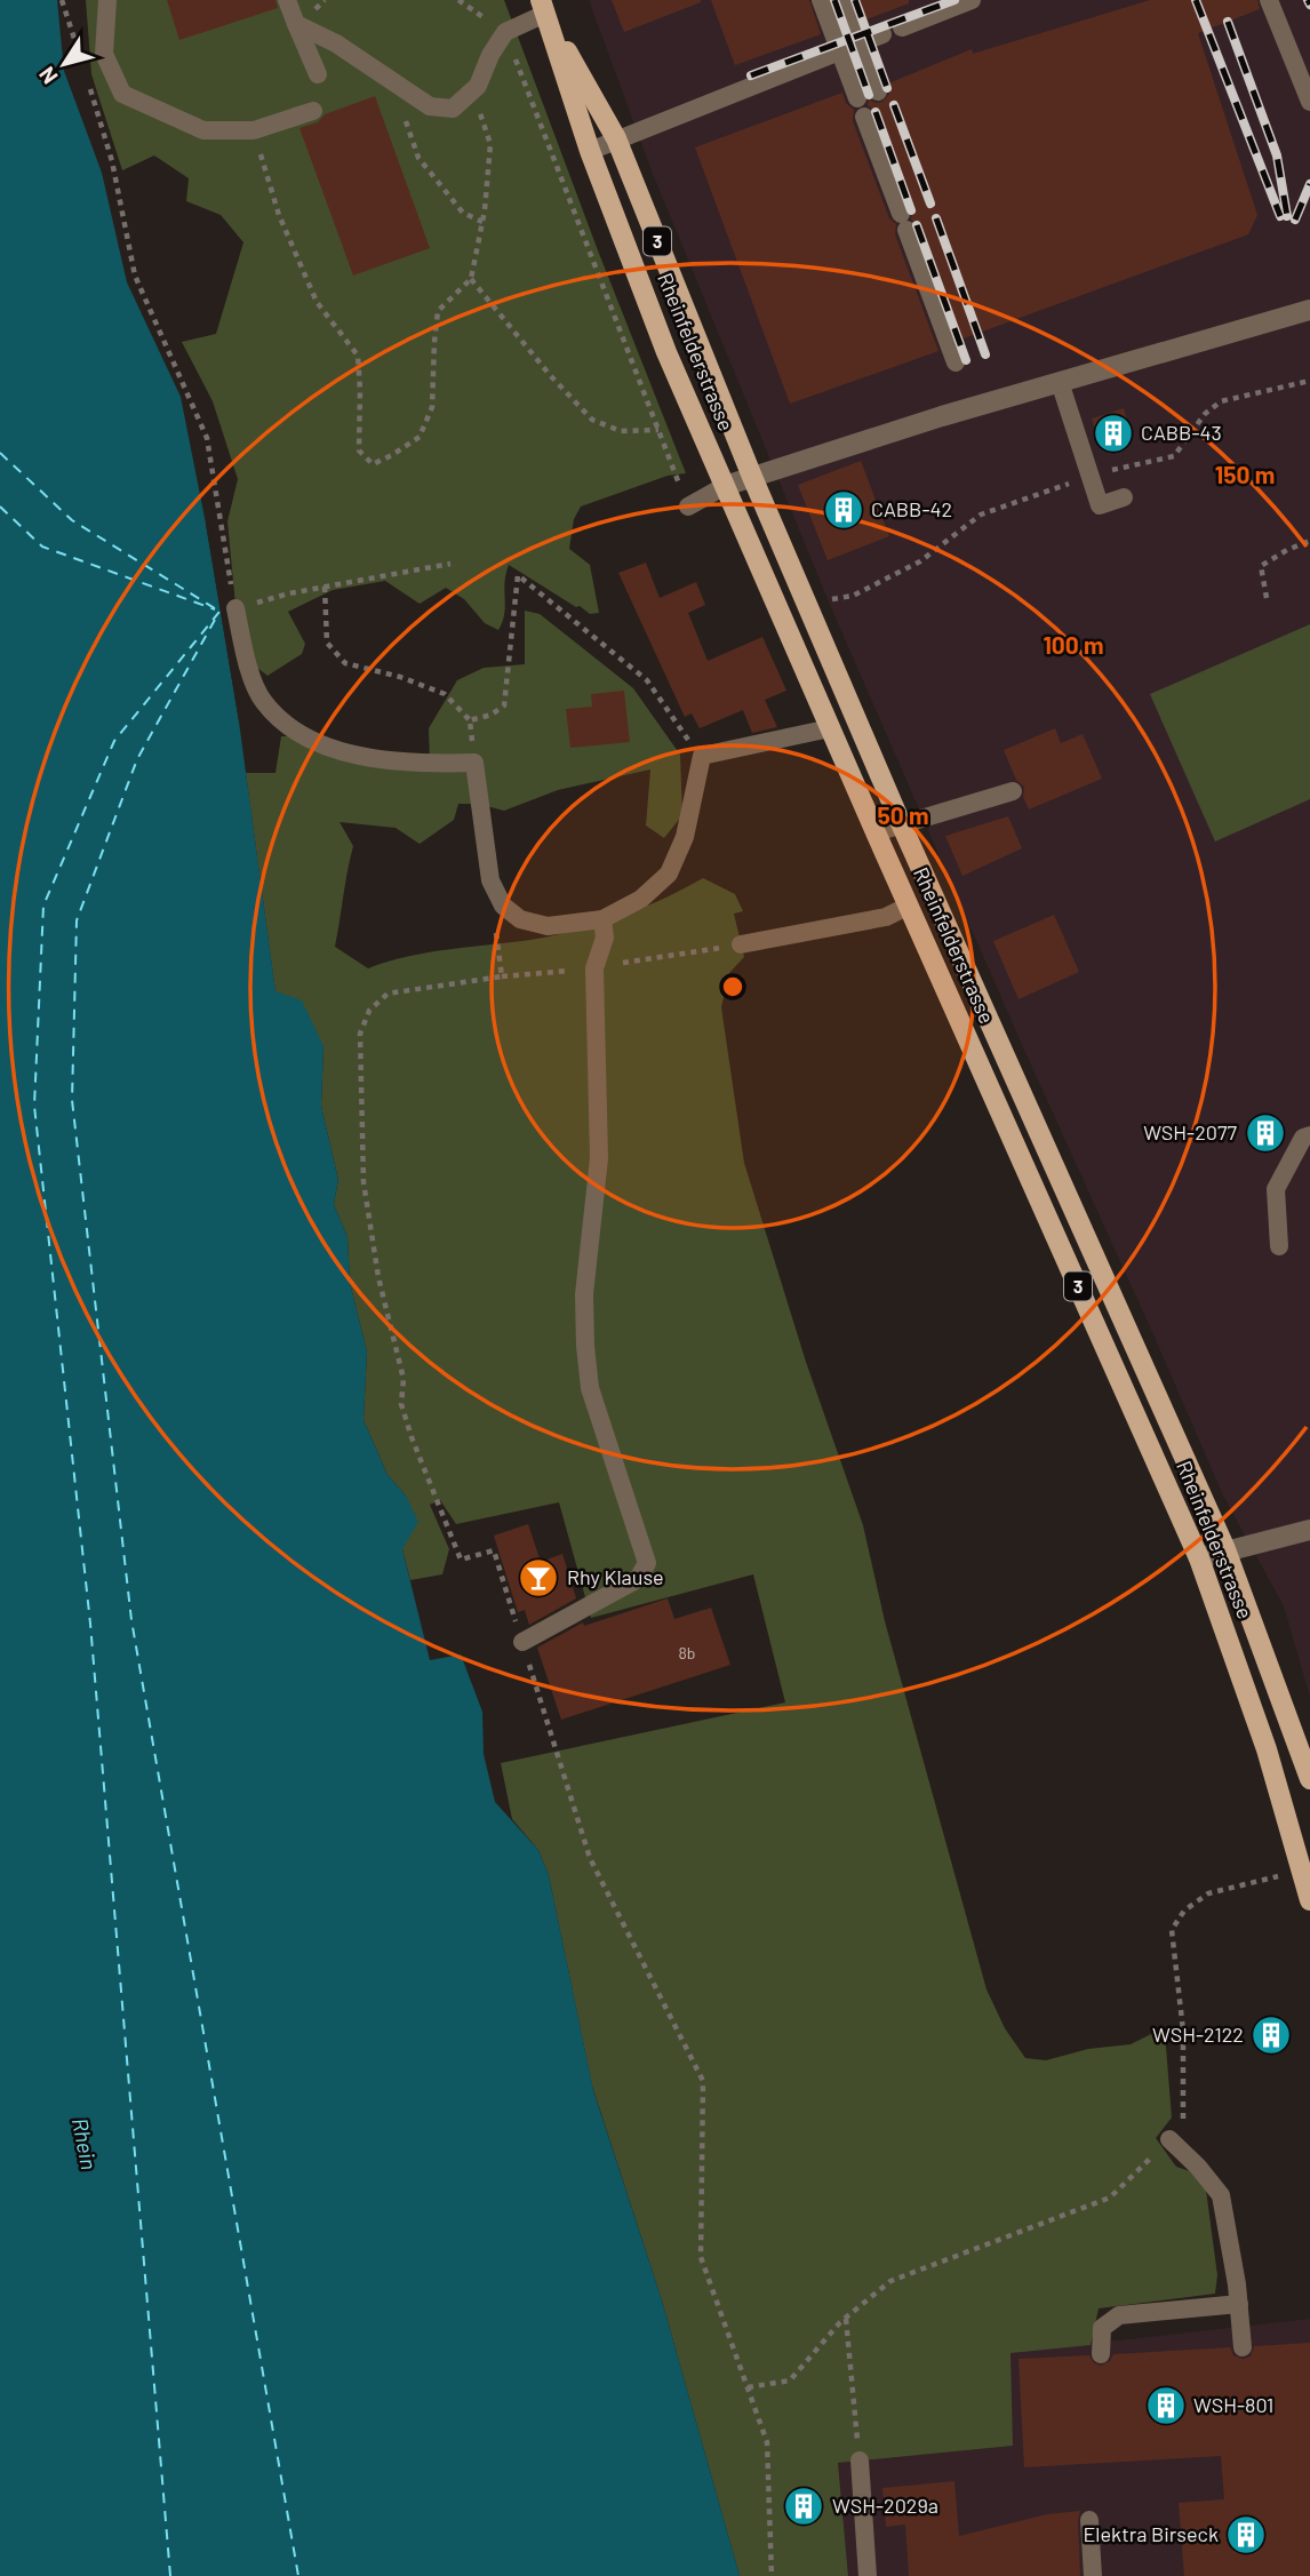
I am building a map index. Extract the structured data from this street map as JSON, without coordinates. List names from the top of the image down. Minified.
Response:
{"streets":{"main road":["3","Rheinfelderstrasse"]},"water":["Rhein"],"places":{"building":["CABB-43","CABB-42","WSH-2077","WSH-2122","WSH-801","WSH-2029a","Elektra Birseck"],"bar":["Rhy Klause"]},"house_numbers":["8b"],"north":"bottom left","rings":["150 m","100 m","50 m"]}
